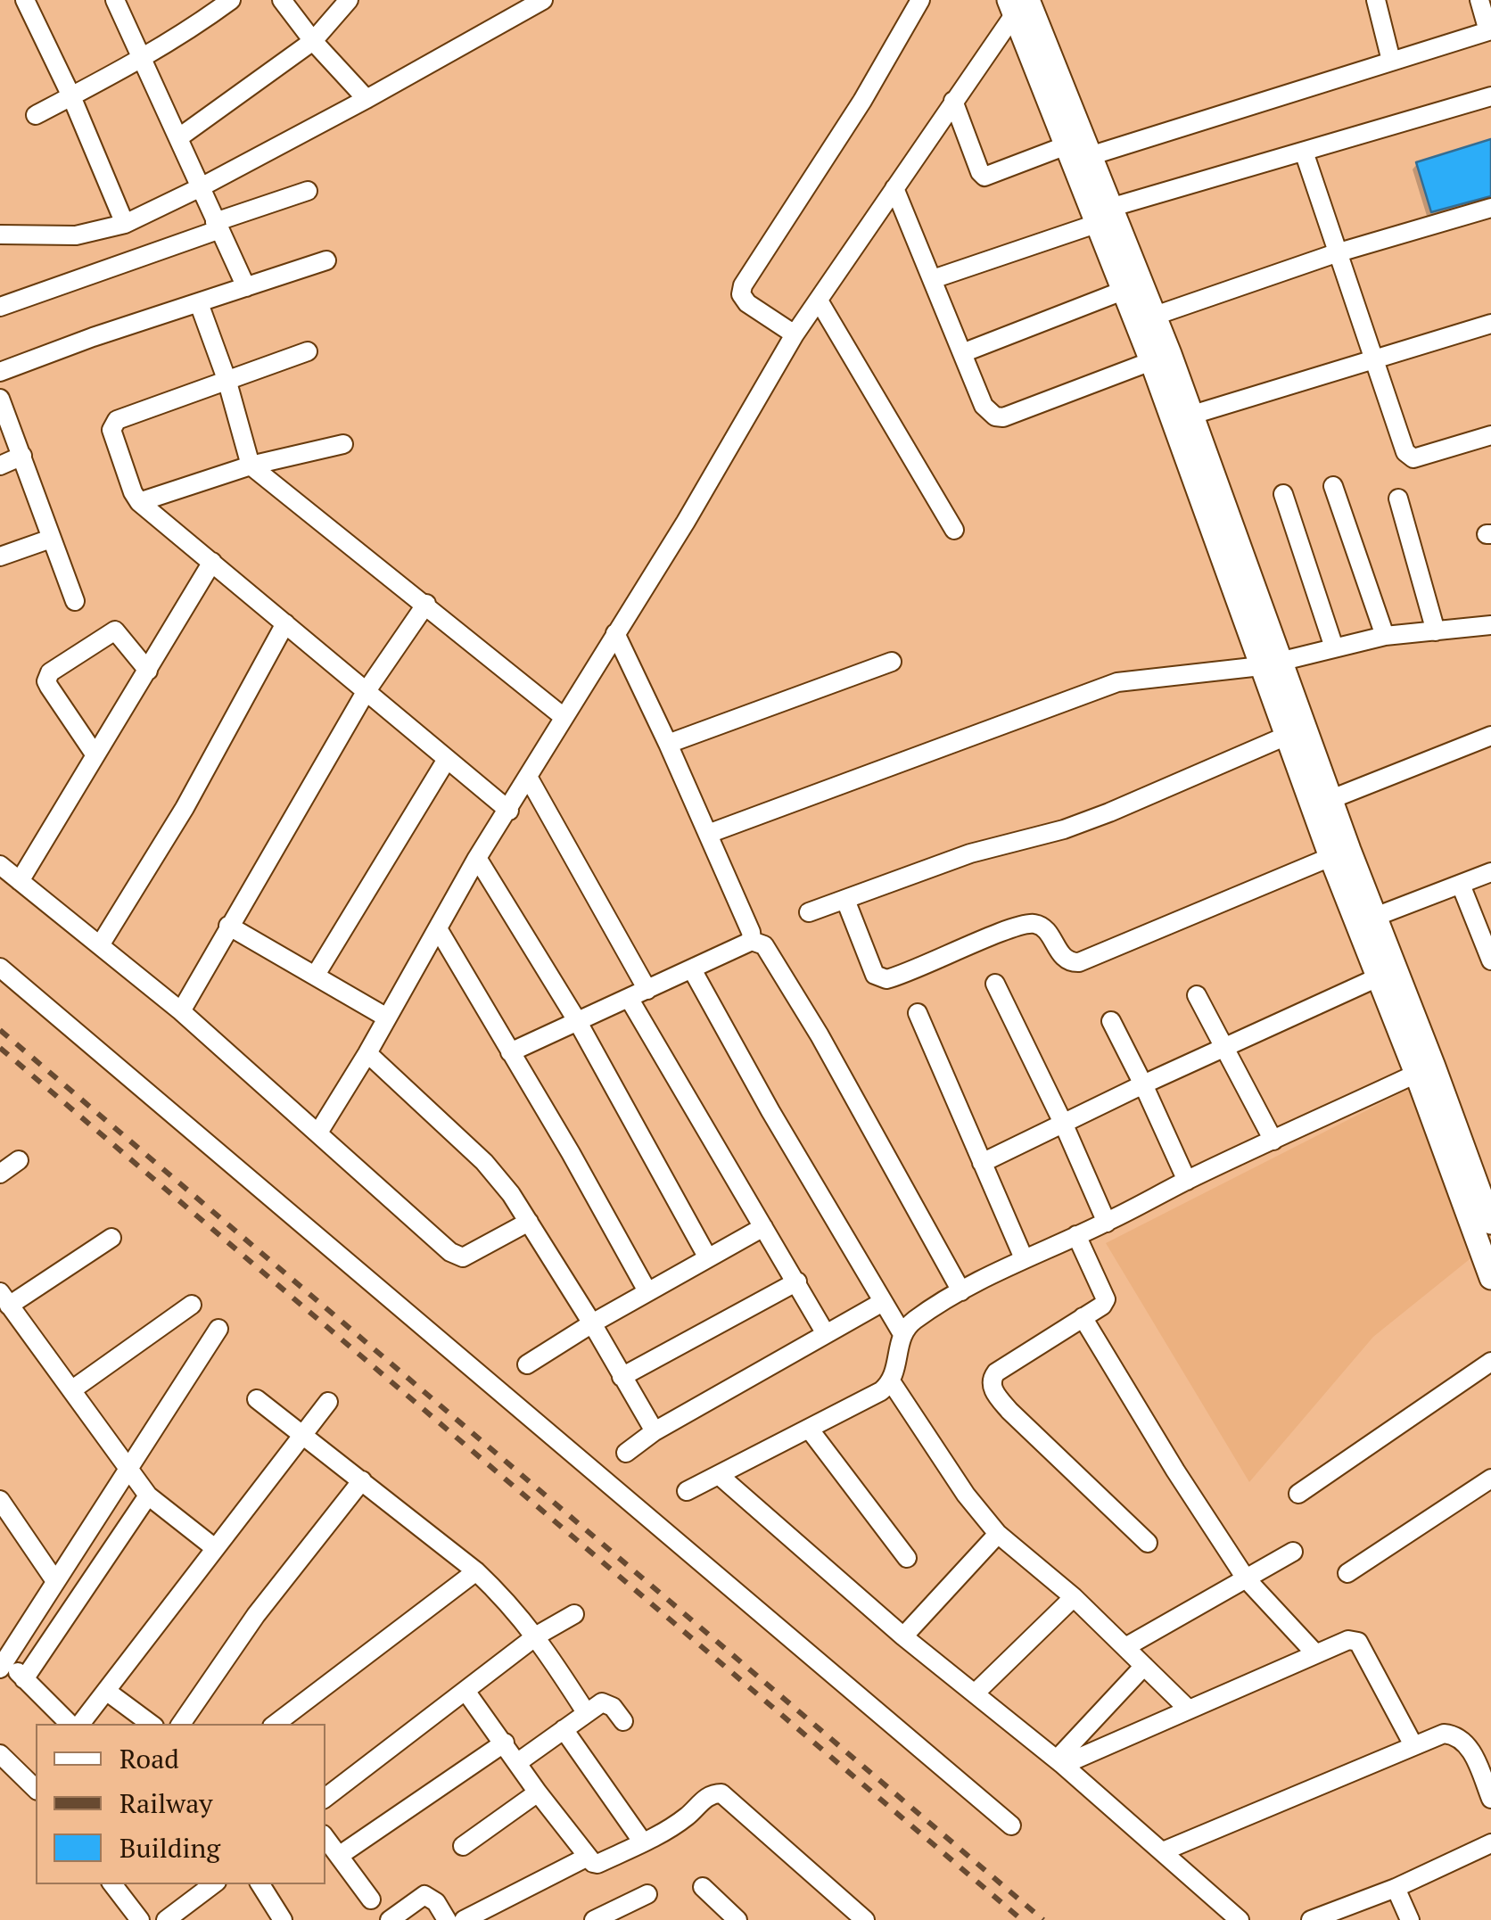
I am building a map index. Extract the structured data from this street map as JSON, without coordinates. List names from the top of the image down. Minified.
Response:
{"legend":["Road","Railway","Building"]}
